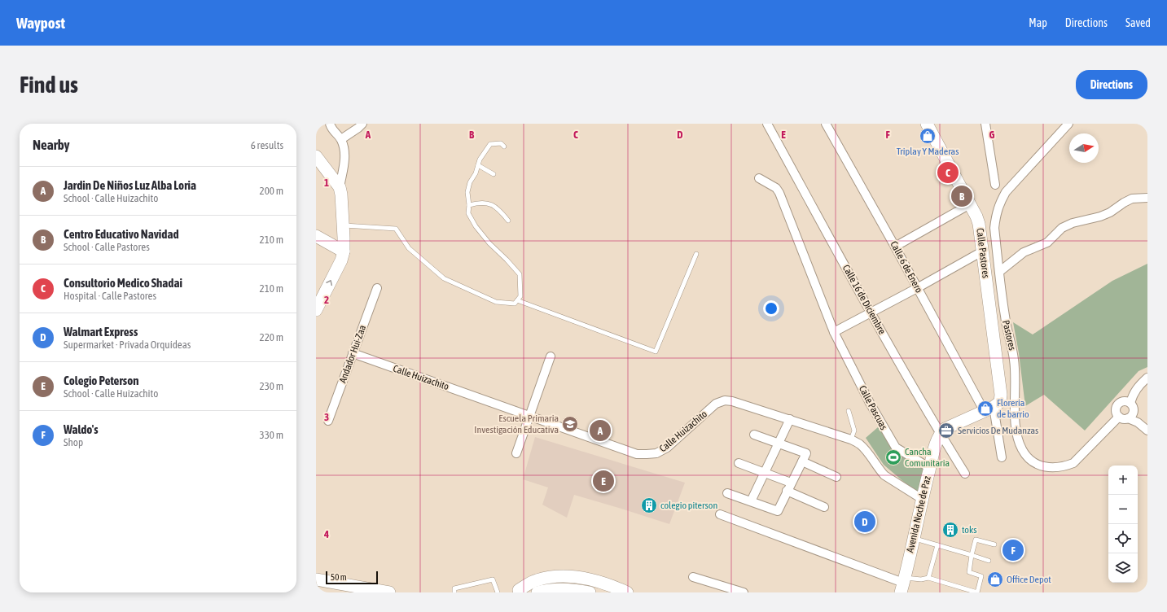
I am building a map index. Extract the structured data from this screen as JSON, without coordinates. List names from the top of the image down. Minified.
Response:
{"streets":{"street":["Calle Pastores","Calle 6 de Enero","Calle 16 de Diciembre","Pastores","Andador Hui-Zaa","Calle Huizachito","Calle Pascuas","Avenida Noche de Paz"]},"crossings":[["Calle Pastores","Calle 6 de Enero"],["Calle 16 de Diciembre","Avenida Noche de Paz"],["Andador Hui-Zaa","Calle Huizachito"],["Calle Huizachito","Avenida Noche de Paz"],["Calle Pascuas","Avenida Noche de Paz"]],"places":{"shop":["Triplay Y Maderas","Florería de barrio","Office Depot"],"school or university":["Escuela Primaria Investigación Educativa"],"office":["Servicios De Mudanzas"],"sports":["Cancha Comunitaria"],"building":["colegio piterson","toks"]},"scale_bar":"50 m","north":"right","page":{"header":"Waypost","nav":["Map","Directions","Saved"],"buttons":"Directions","title":"Find us","heading":["Nearby","6 results"],"pins":["C","B","A","E","D","F"],"list":[{"mark":"A","name":"Jardin De Niños Luz Alba Loria","note":"School · Calle Huizachito","value":"200 m"},{"mark":"B","name":"Centro Educativo Navidad","note":"School · Calle Pastores","value":"210 m"},{"mark":"C","name":"Consultorio Medico Shadai","note":"Hospital · Calle Pastores","value":"210 m"},{"mark":"D","name":"Walmart Express","note":"Supermarket · Privada Orquídeas","value":"220 m"},{"mark":"E","name":"Colegio Peterson","note":"School · Calle Huizachito","value":"230 m"},{"mark":"F","name":"Waldo's","note":"Shop","value":"330 m"}],"map_buttons":["+","−"],"scale":"50 m"},"grid":{"columns":["A","B","C","D","E","F","G"],"rows":["1","2","3","4"]}}
